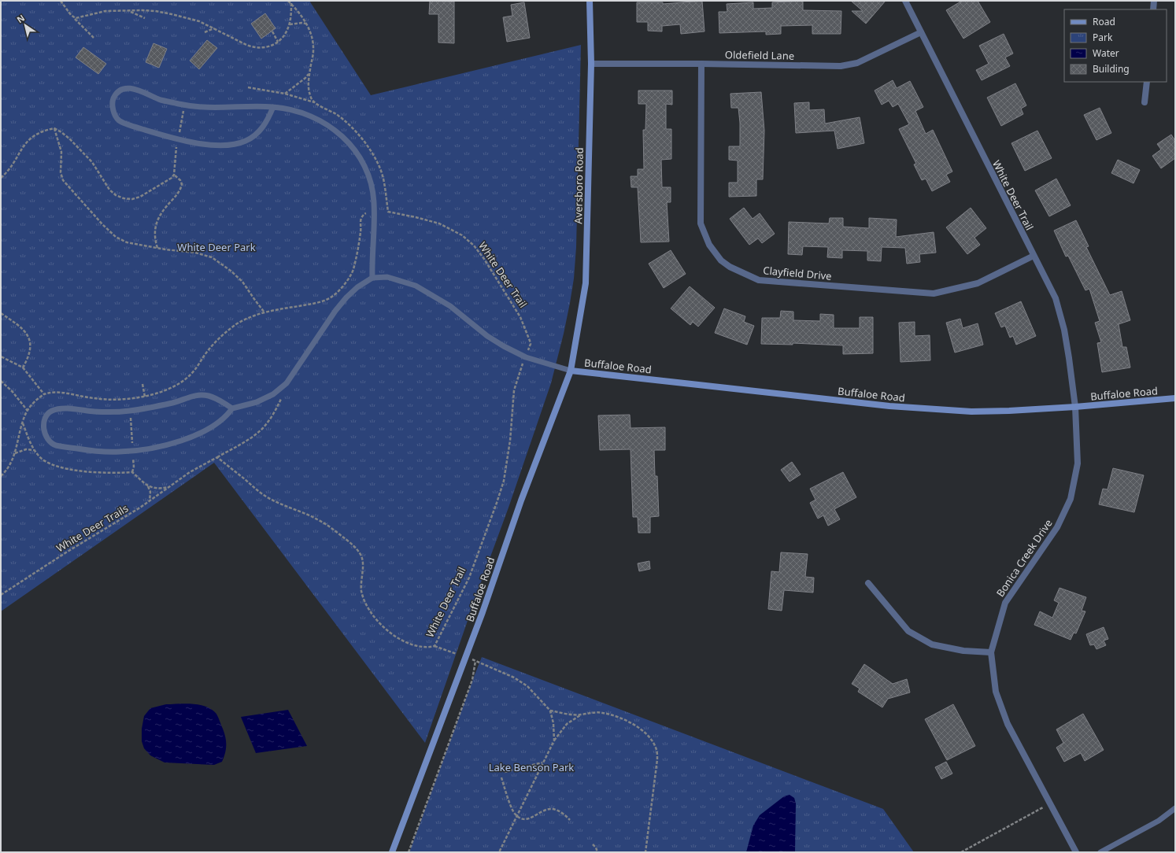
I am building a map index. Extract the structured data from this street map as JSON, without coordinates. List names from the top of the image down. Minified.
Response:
{"streets":{"street":["Oldefield Lane","Aversboro Road","White Deer Trail","Clayfield Drive","Buffaloe Road","Bonica Creek Drive"],"path":["White Deer Trails"]},"crossings":[["Oldefield Lane","Aversboro Road"],["Oldefield Lane","White Deer Trail"],["Oldefield Lane","Clayfield Drive"],["Aversboro Road","Buffaloe Road"],["White Deer Trail","Clayfield Drive"],["White Deer Trail","Buffaloe Road"],["White Deer Trail","White Deer Trails"],["White Deer Trail","Bonica Creek Drive"],["Buffaloe Road","Bonica Creek Drive"]],"parks":["White Deer Park","Lake Benson Park"],"legend":["Road","Park","Water","Building"],"north":"top left"}
